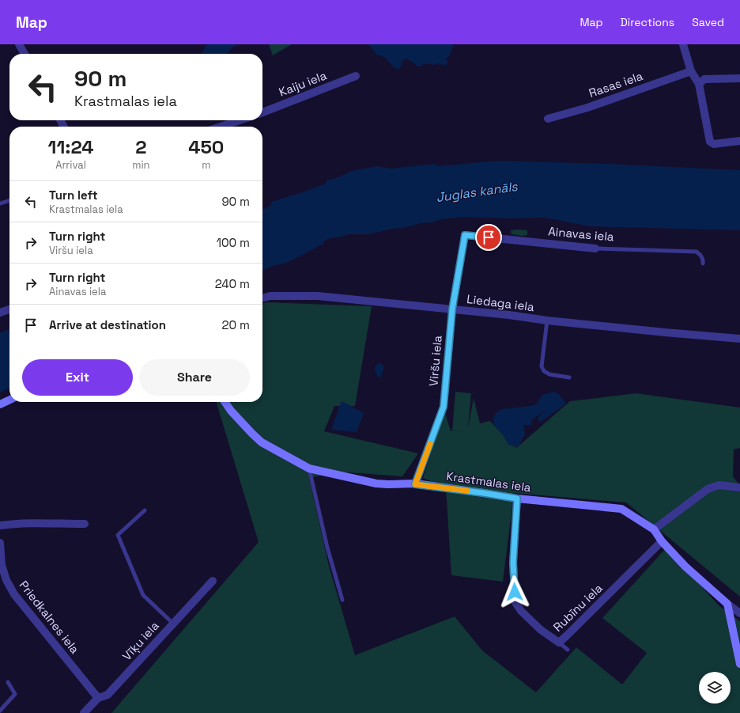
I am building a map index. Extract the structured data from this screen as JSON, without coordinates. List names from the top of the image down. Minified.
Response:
{"streets":{"street":["Kaiju iela","Rasas iela","Ainavas iela","Liedaga iela","Viršu iela","Krastmalas iela","Rubīnu iela","Priedkalnes iela","Vīķu iela"]},"crossings":[["Ainavas iela","Viršu iela"],["Liedaga iela","Viršu iela"],["Viršu iela","Krastmalas iela"],["Krastmalas iela","Rubīnu iela"],["Priedkalnes iela","Vīķu iela"]],"water":["Juglas kanāls"],"page":{"header":"Map","nav":["Map","Directions","Saved"],"turn":["90 m","Krastmalas iela"],"eta":["11:24","Arrival","2","min","450","m"],"list":[{"name":"Turn left","note":"Krastmalas iela","value":"90 m"},{"name":"Turn right","note":"Viršu iela","value":"100 m"},{"name":"Turn right","note":"Ainavas iela","value":"240 m"},{"name":"Arrive at destination","value":"20 m"}],"buttons":["Exit","Share"]}}
